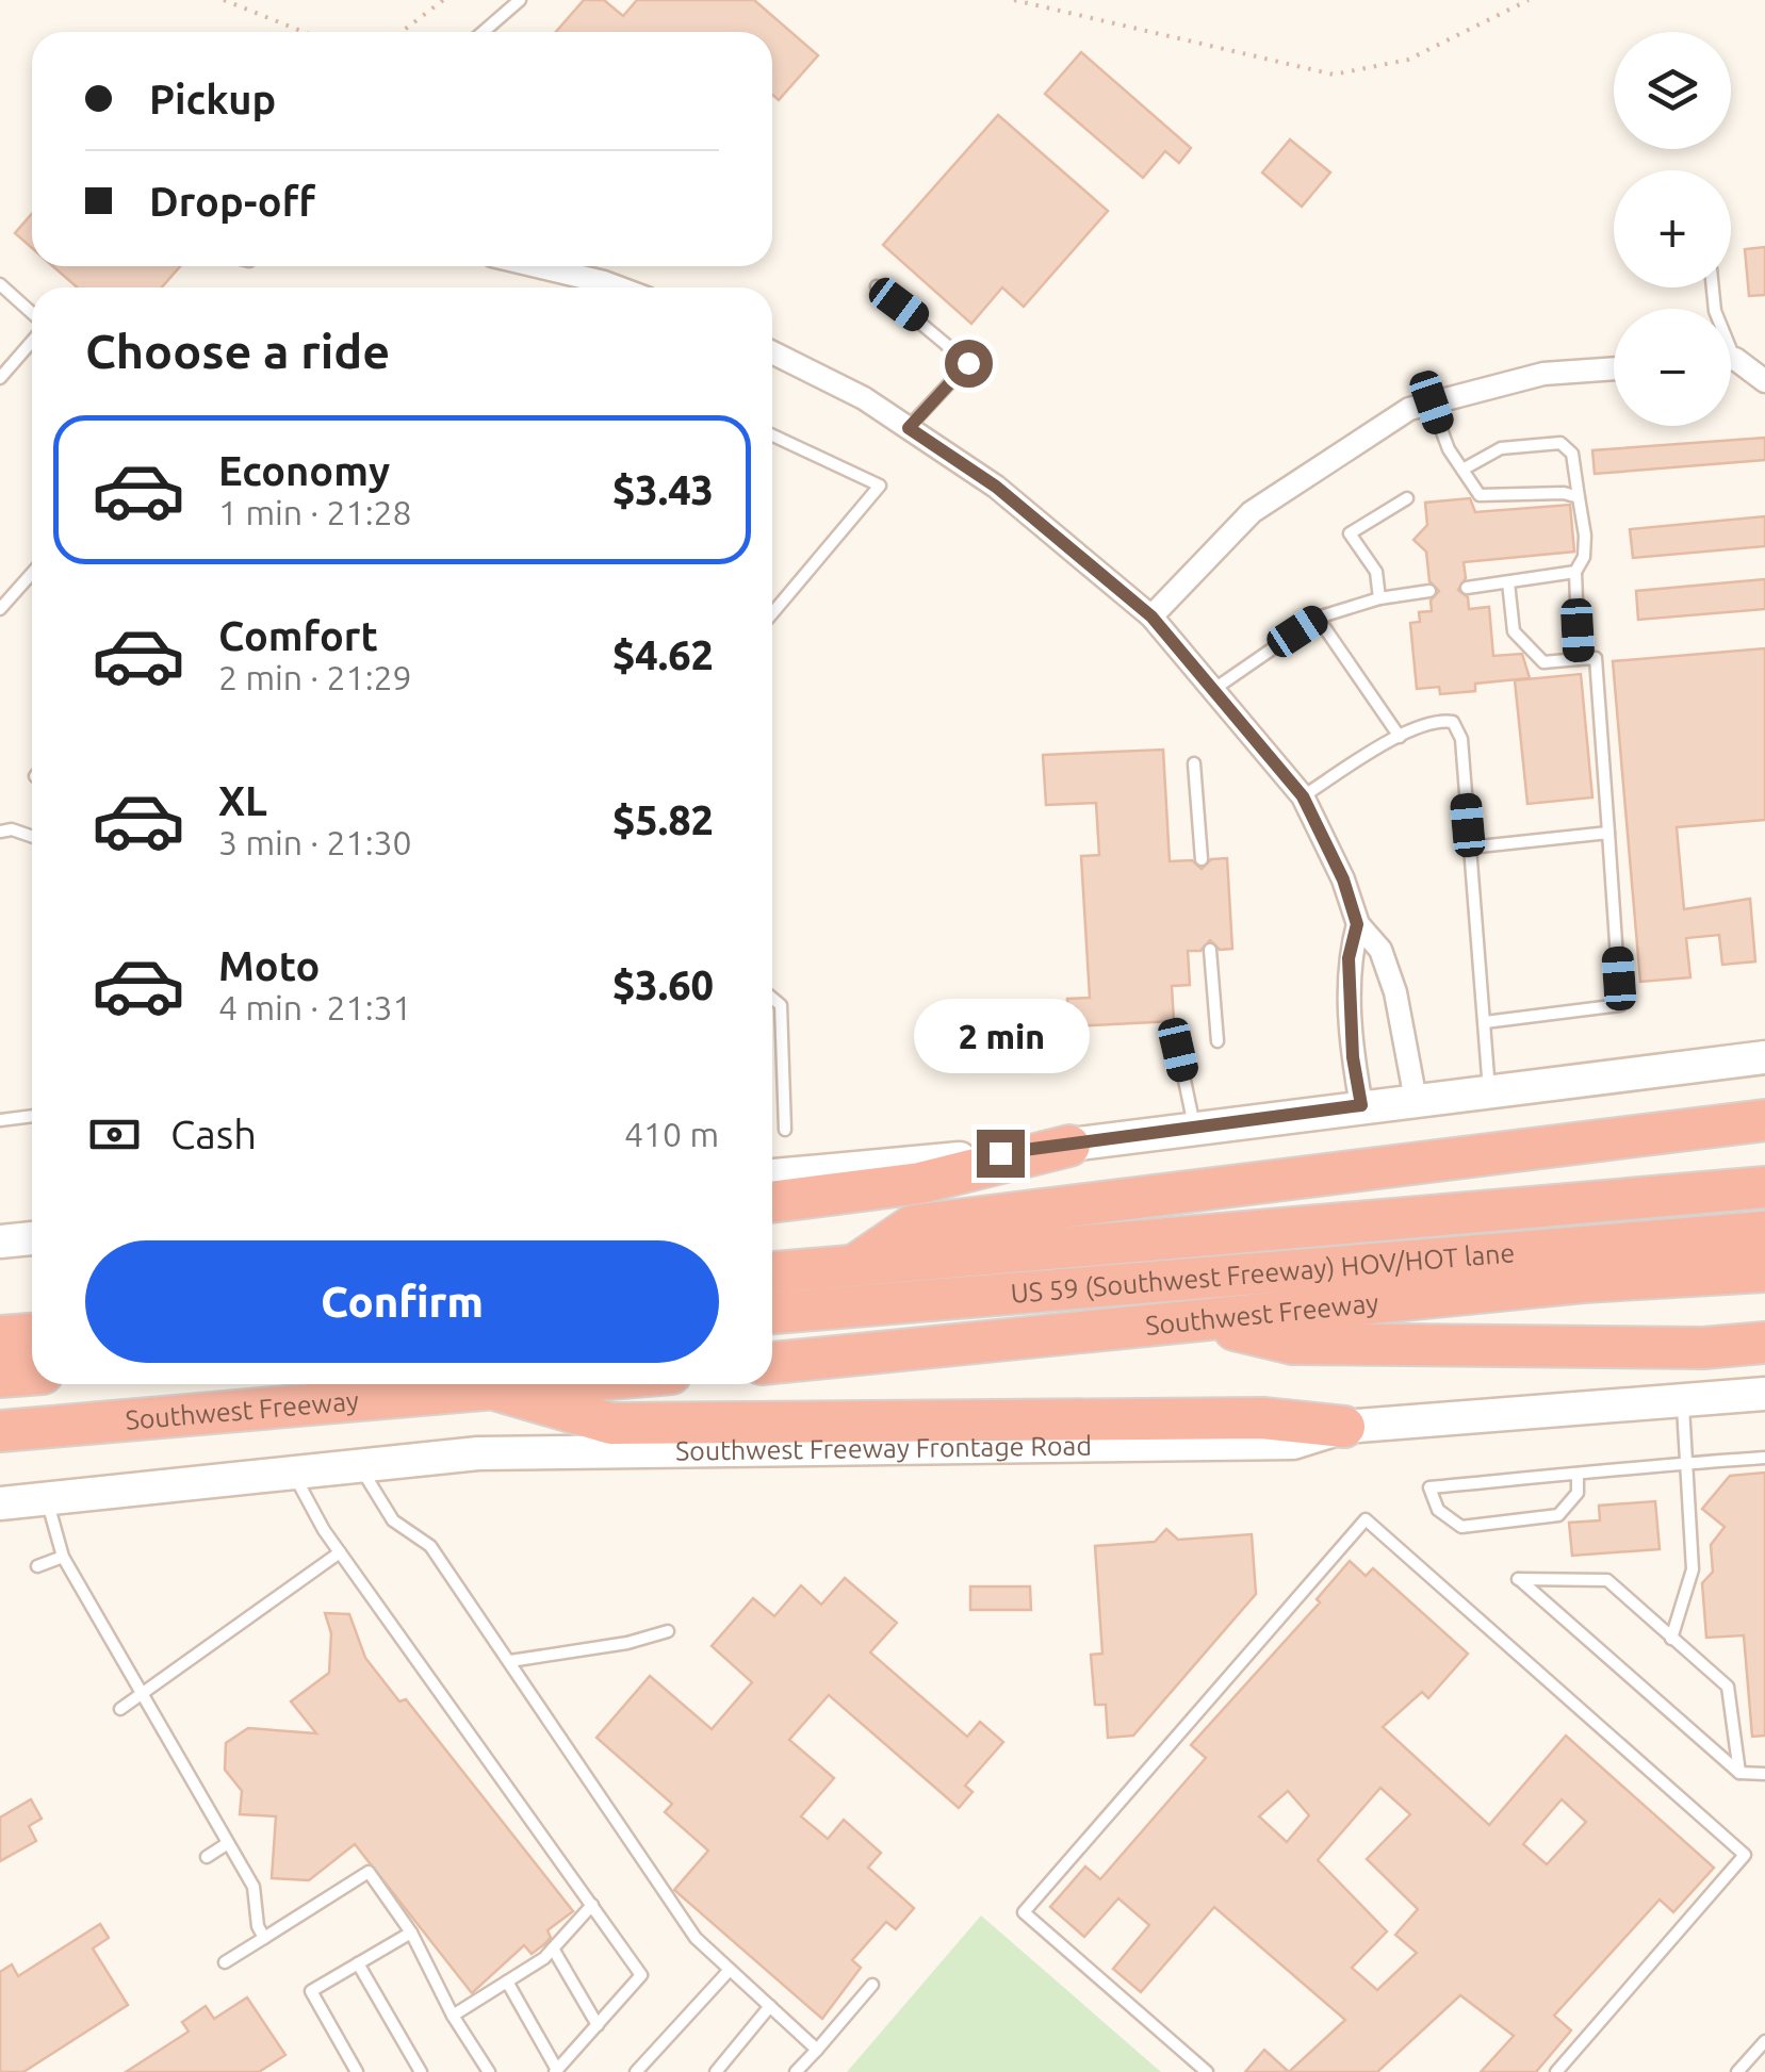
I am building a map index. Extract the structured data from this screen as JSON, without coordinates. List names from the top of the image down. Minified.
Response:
{"streets":{"highway":["US 59 (Southwest Freeway) HOV/HOT lane","Southwest Freeway"],"main road":["Southwest Freeway Frontage Road"]},"page":{"map_buttons":["+","−"],"banner":["Pickup","Drop-off"],"heading":"Choose a ride","list":[{"name":"Economy","note":"1 min · 21:28","value":"$3.43"},{"name":"Comfort","note":"2 min · 21:29","value":"$4.62"},{"name":"XL","note":"3 min · 21:30","value":"$5.82"},{"name":"Moto","note":"4 min · 21:31","value":"$3.60"}],"bubble":"2 min","pay":["Cash","410 m"],"buttons":"Confirm"}}
